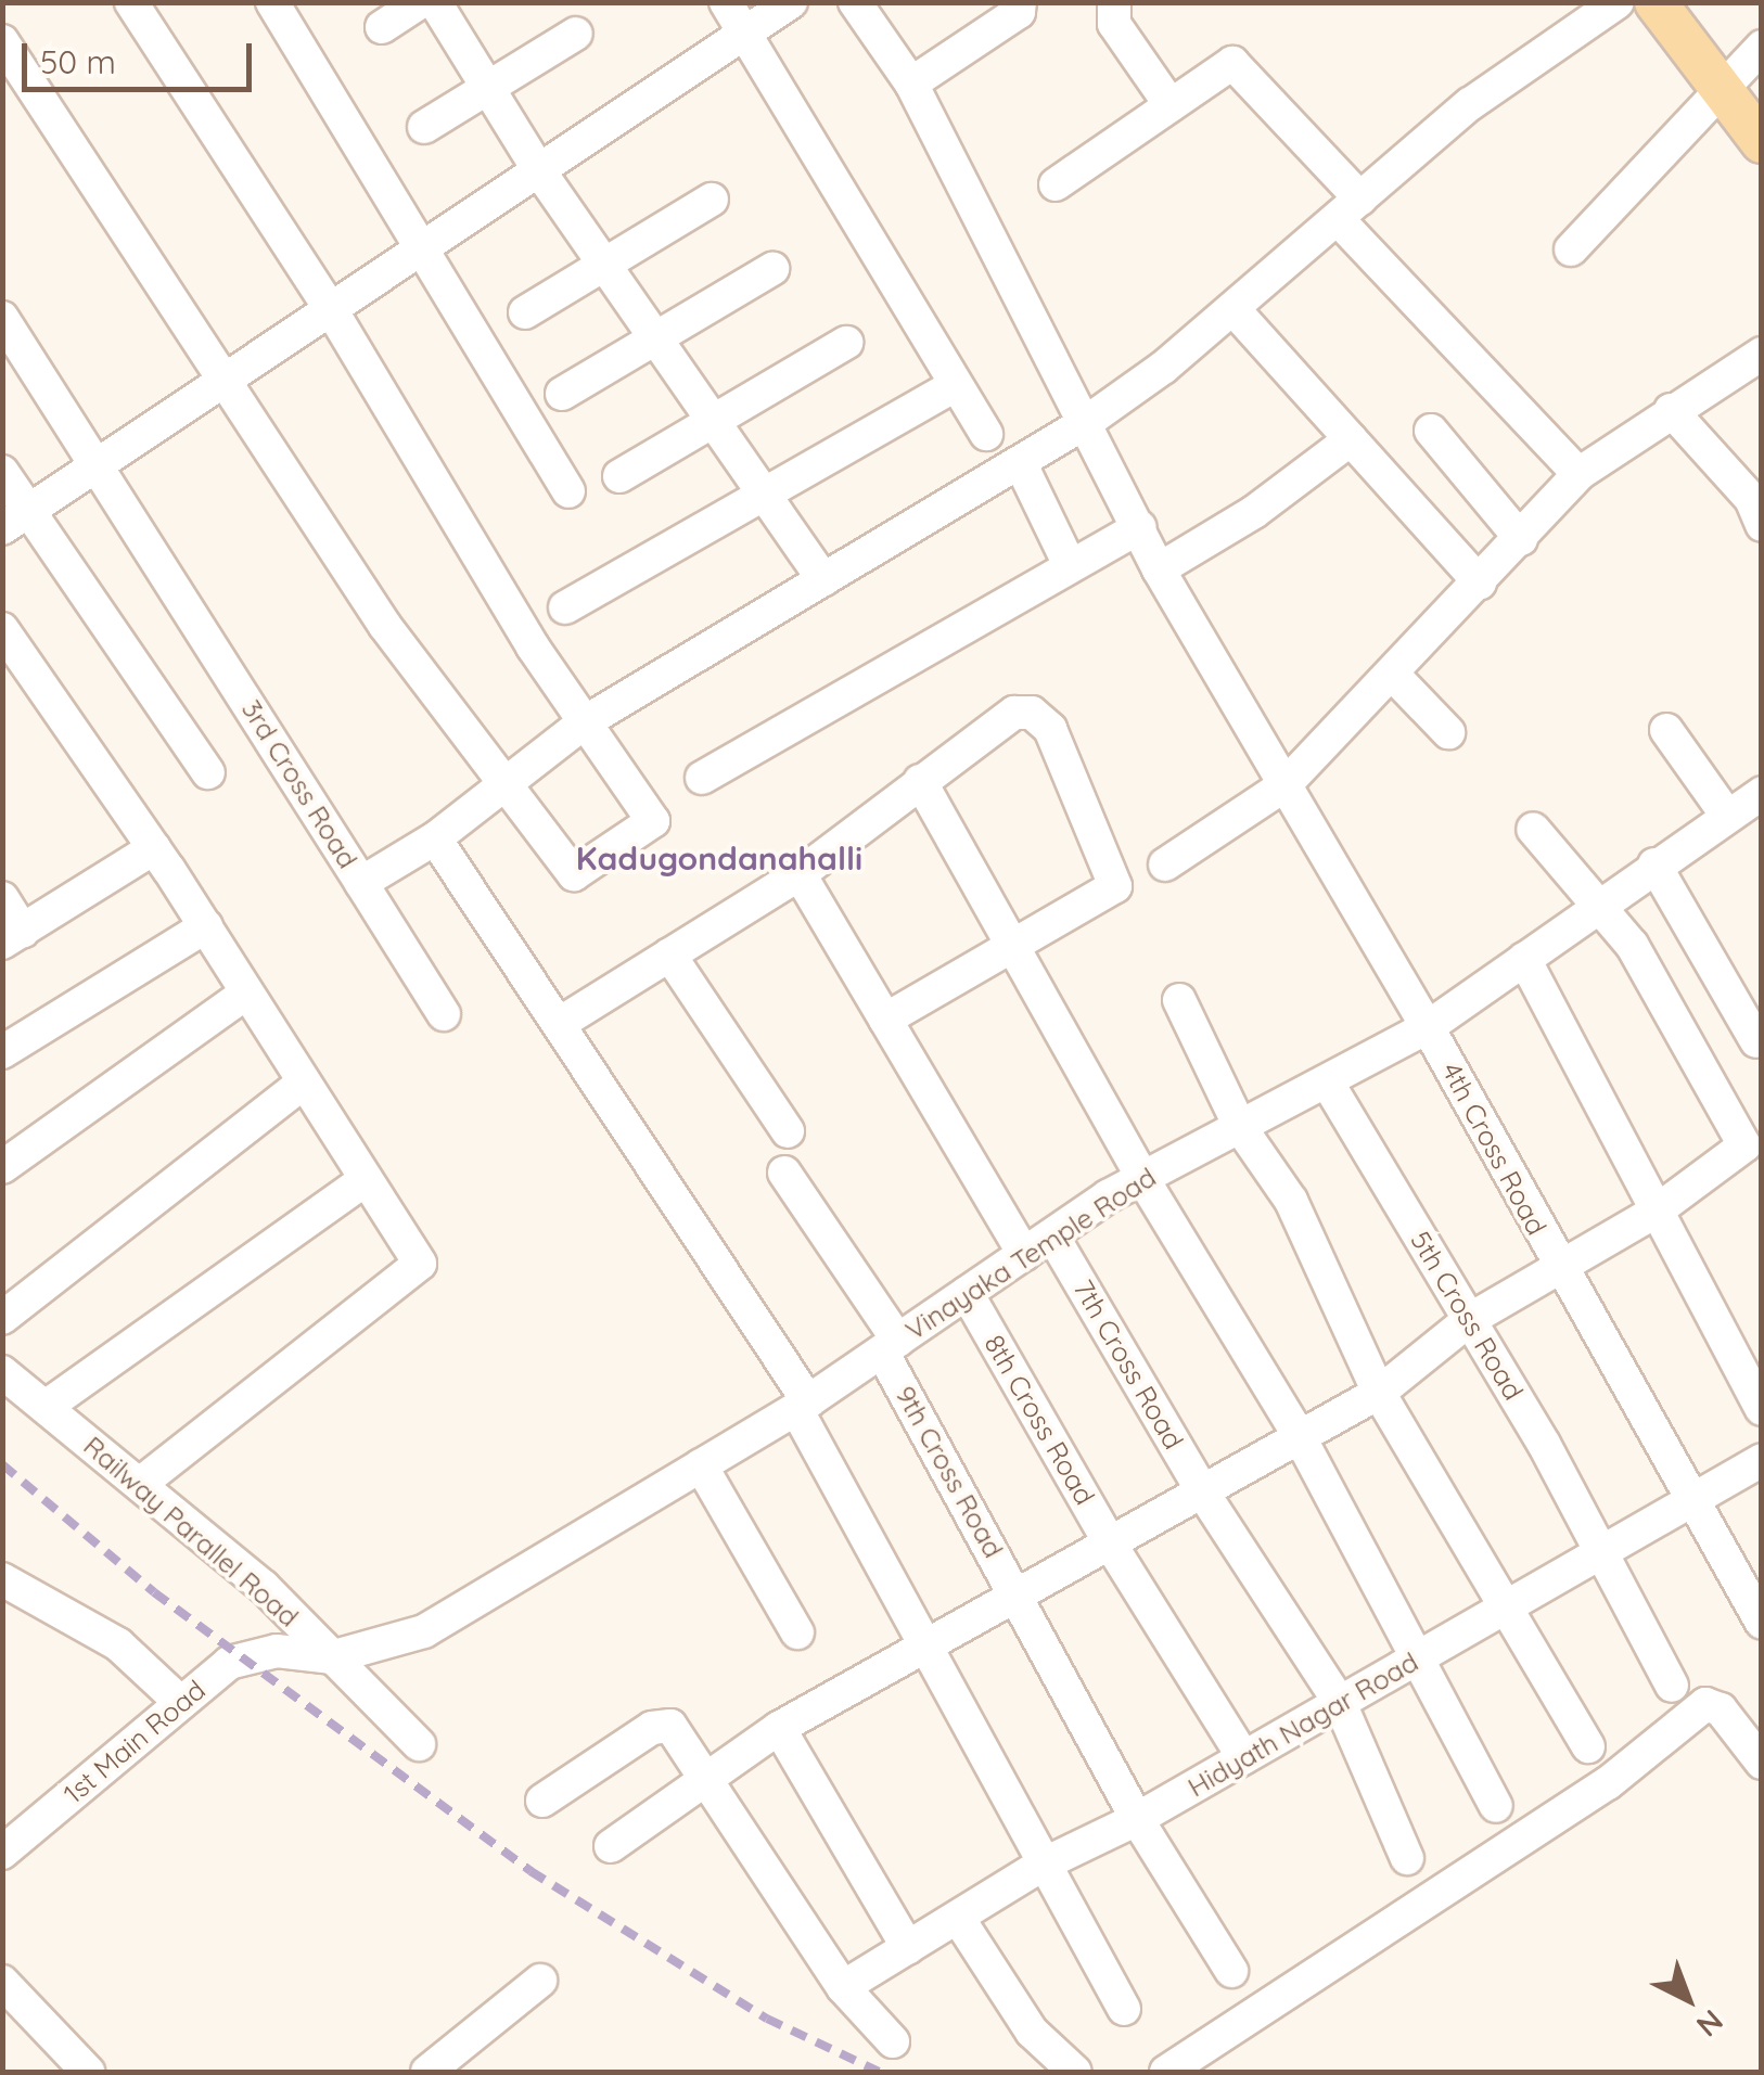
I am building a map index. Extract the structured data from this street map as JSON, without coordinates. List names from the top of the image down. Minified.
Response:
{"streets":{"street":["3rd Cross Road","4th Cross Road","Vinayaka Temple Road","5th Cross Road","7th Cross Road","8th Cross Road","9th Cross Road","Railway Parallel Road","Hidyath Nagar Road","1st Main Road"]},"crossings":[["3rd Cross Road","4th Cross Road"],["4th Cross Road","Vinayaka Temple Road"],["4th Cross Road","Hidyath Nagar Road"],["Vinayaka Temple Road","5th Cross Road"],["Vinayaka Temple Road","7th Cross Road"],["Vinayaka Temple Road","8th Cross Road"],["Vinayaka Temple Road","9th Cross Road"],["Vinayaka Temple Road","Railway Parallel Road"],["Vinayaka Temple Road","1st Main Road"],["5th Cross Road","Hidyath Nagar Road"],["7th Cross Road","Hidyath Nagar Road"],["8th Cross Road","Hidyath Nagar Road"],["9th Cross Road","Hidyath Nagar Road"]],"districts":["Kadugondanahalli"],"scale_bar":"50 m","north":"bottom right"}
